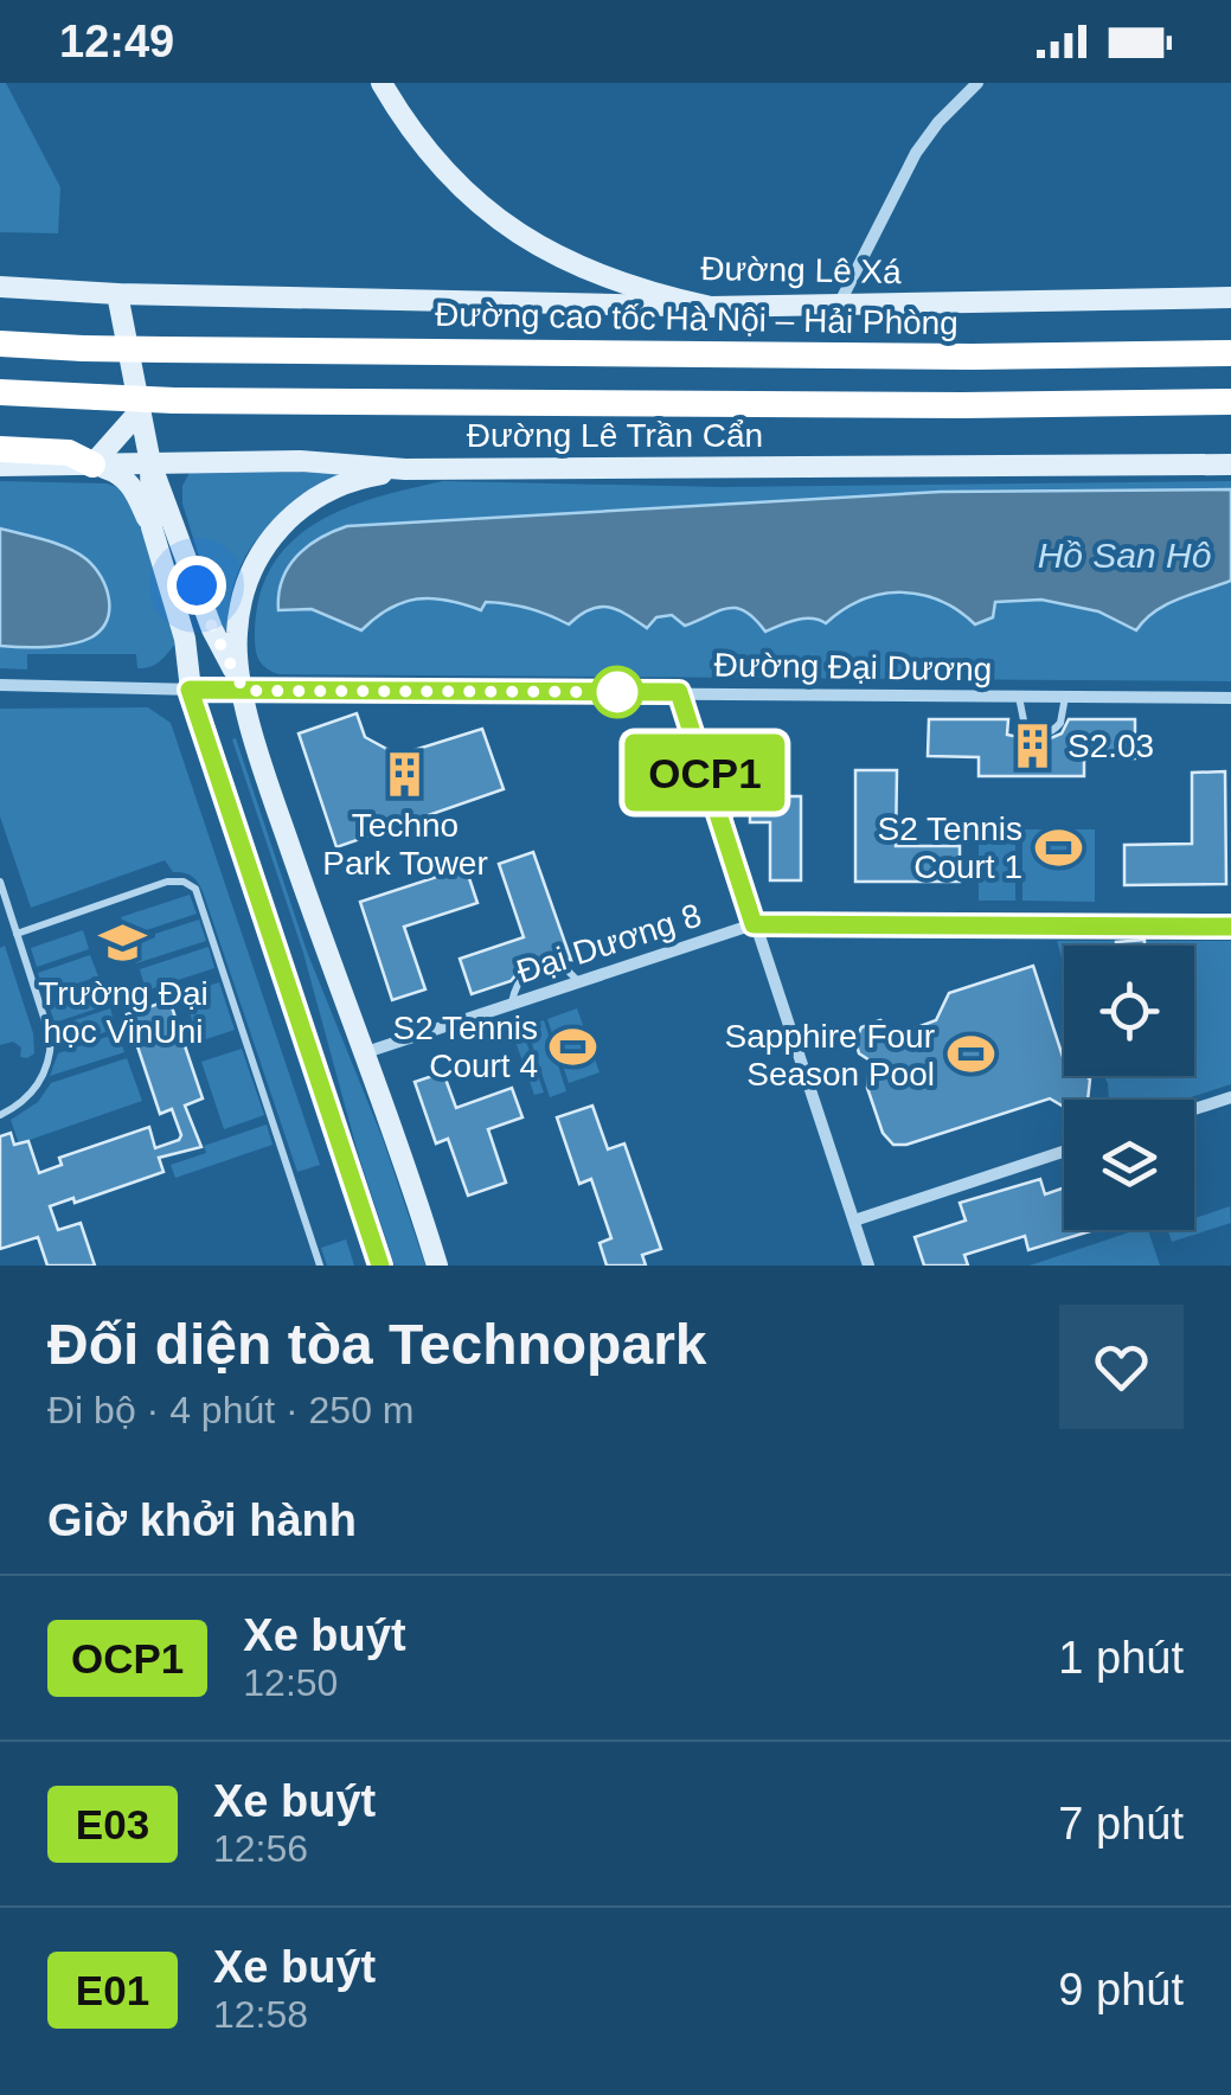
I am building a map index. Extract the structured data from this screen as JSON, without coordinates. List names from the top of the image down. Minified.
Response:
{"streets":{"highway":["Đường cao tốc Hà Nội – Hải Phòng"],"main road":["Đường Lê Xá","Đường Lê Trần Cẩn"],"street":["Đường Đại Dương","Đại Dương 8"]},"water":["Hồ San Hô"],"places":{"building":["S2.03","Techno Park Tower"],"sports":["S2 Tennis Court 1","S2 Tennis Court 4","Sapphire Four Season Pool"],"school or university":["Trường Đại học VinUni"]},"lines":["bus line OCP1"],"page":{"status":"12:49","on_map":"OCP1","heading":[["Đối diện tòa Technopark","Đi bộ · 4 phút · 250 m"],"Giờ khởi hành"],"list":[{"mark":"OCP1","name":"Xe buýt","note":"12:50","value":"1 phút"},{"mark":"E03","name":"Xe buýt","note":"12:56","value":"7 phút"},{"mark":"E01","name":"Xe buýt","note":"12:58","value":"9 phút"}]}}
